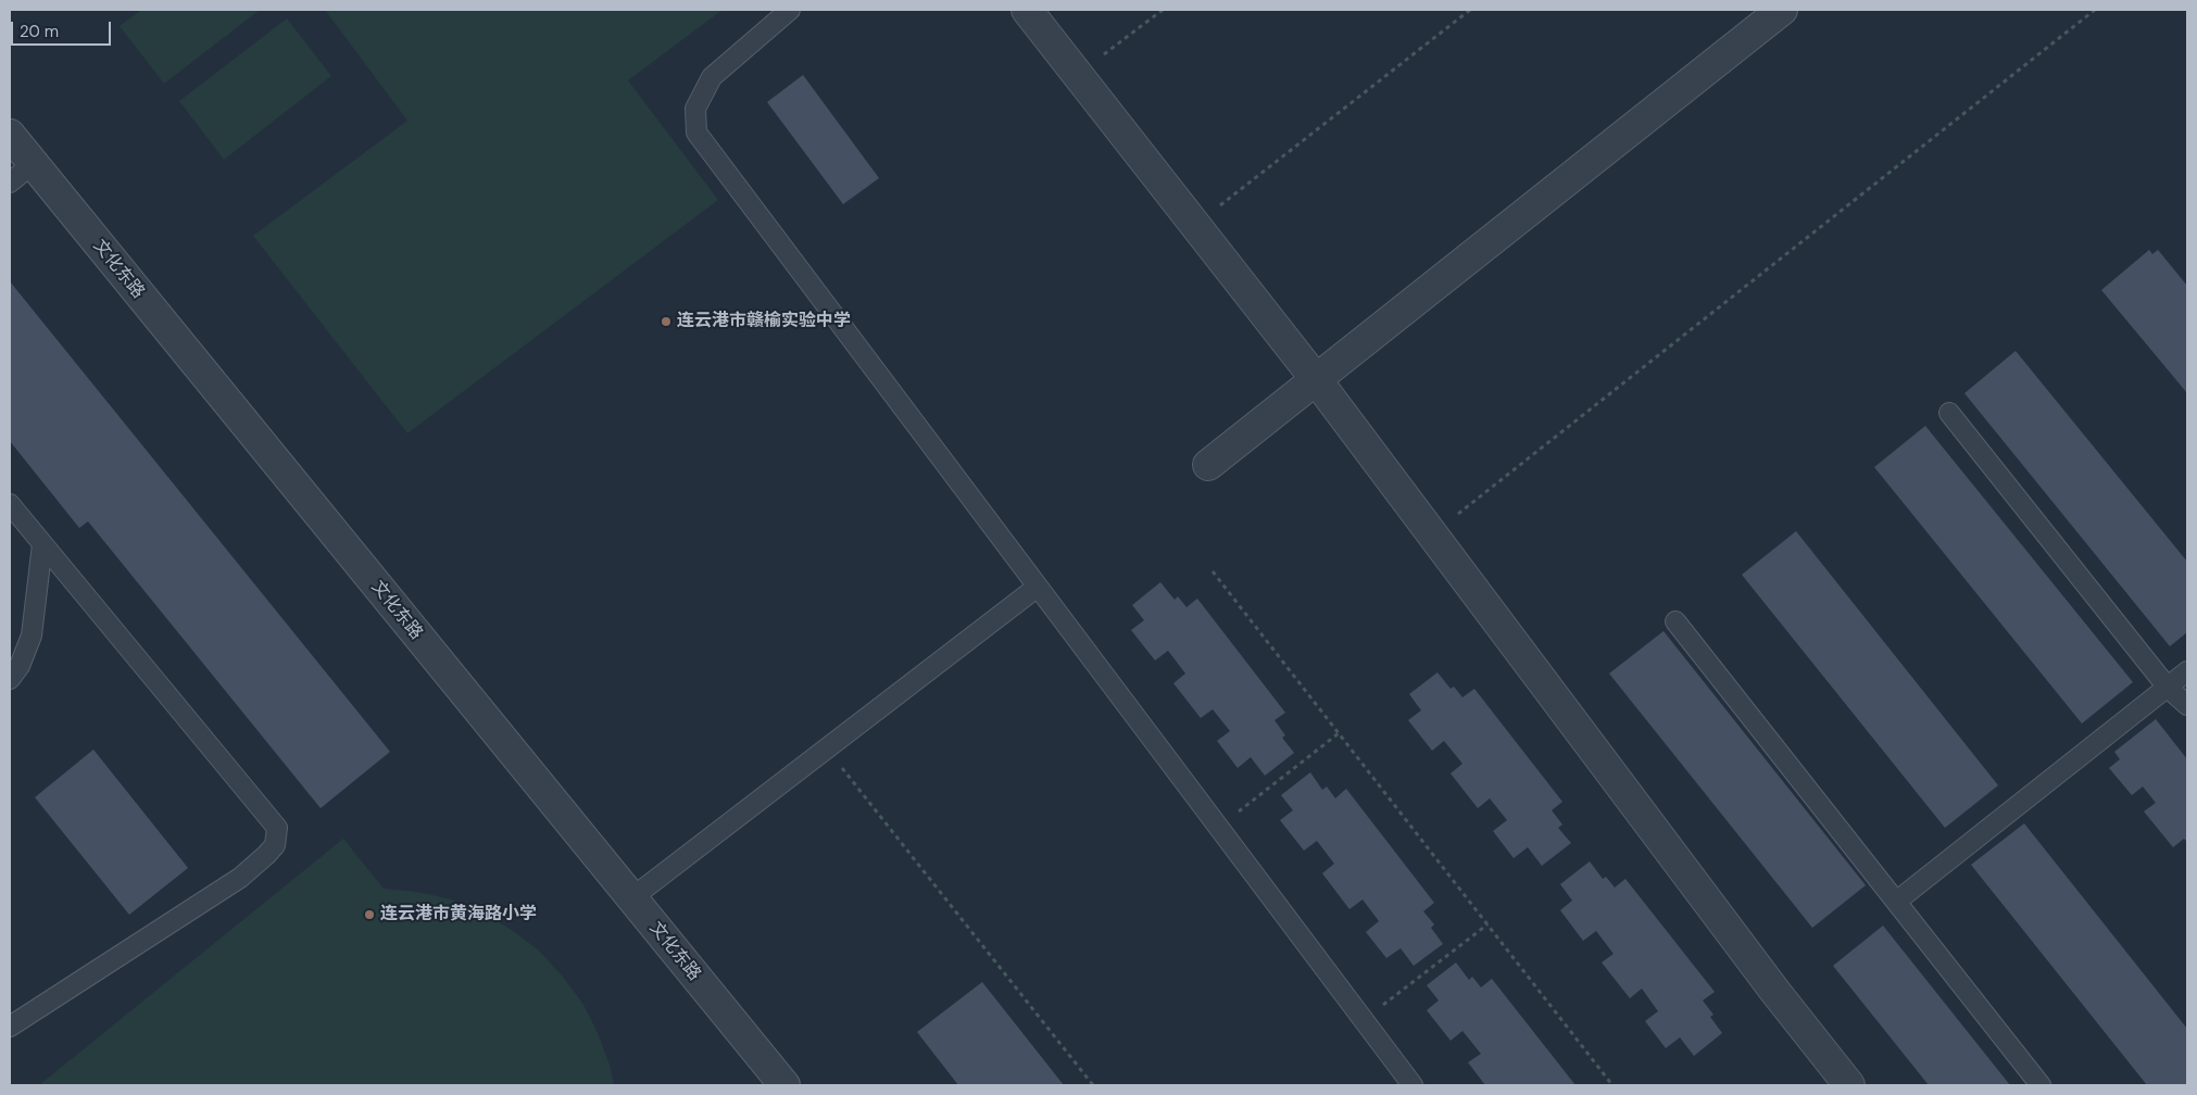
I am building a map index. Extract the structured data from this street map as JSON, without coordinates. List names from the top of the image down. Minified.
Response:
{"streets":{"street":["文化东路"]},"places":["连云港市赣榆实验中学","连云港市黄海路小学"],"scale_bar":"20 m"}
